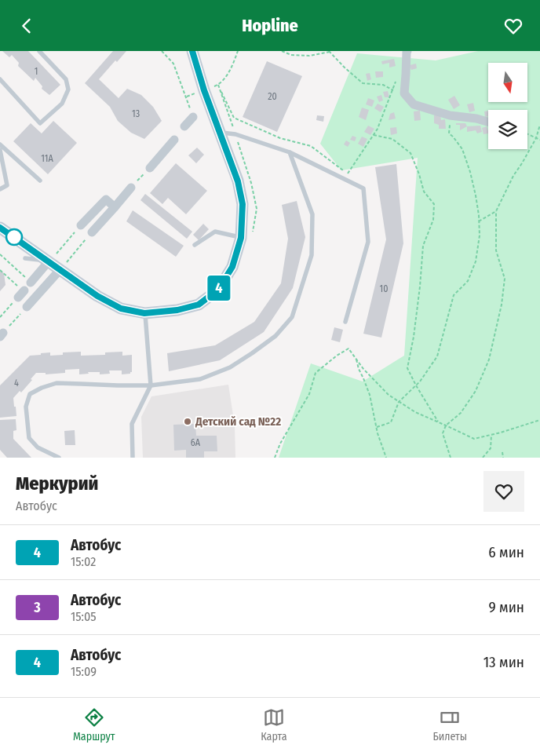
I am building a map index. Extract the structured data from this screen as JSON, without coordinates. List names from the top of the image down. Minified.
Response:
{"places":["Детский сад №22"],"lines":["bus line 4"],"house_numbers":["1","20","13","11А","10","4","6А"],"north":"bottom","page":{"header":"Hopline","on_map":"4","heading":["Меркурий","Автобус"],"list":[{"mark":"4","name":"Автобус","note":"15:02","value":"6 мин"},{"mark":"3","name":"Автобус","note":"15:05","value":"9 мин"},{"mark":"4","name":"Автобус","note":"15:09","value":"13 мин"}],"tabs":["Маршрут","Карта","Билеты"]}}
